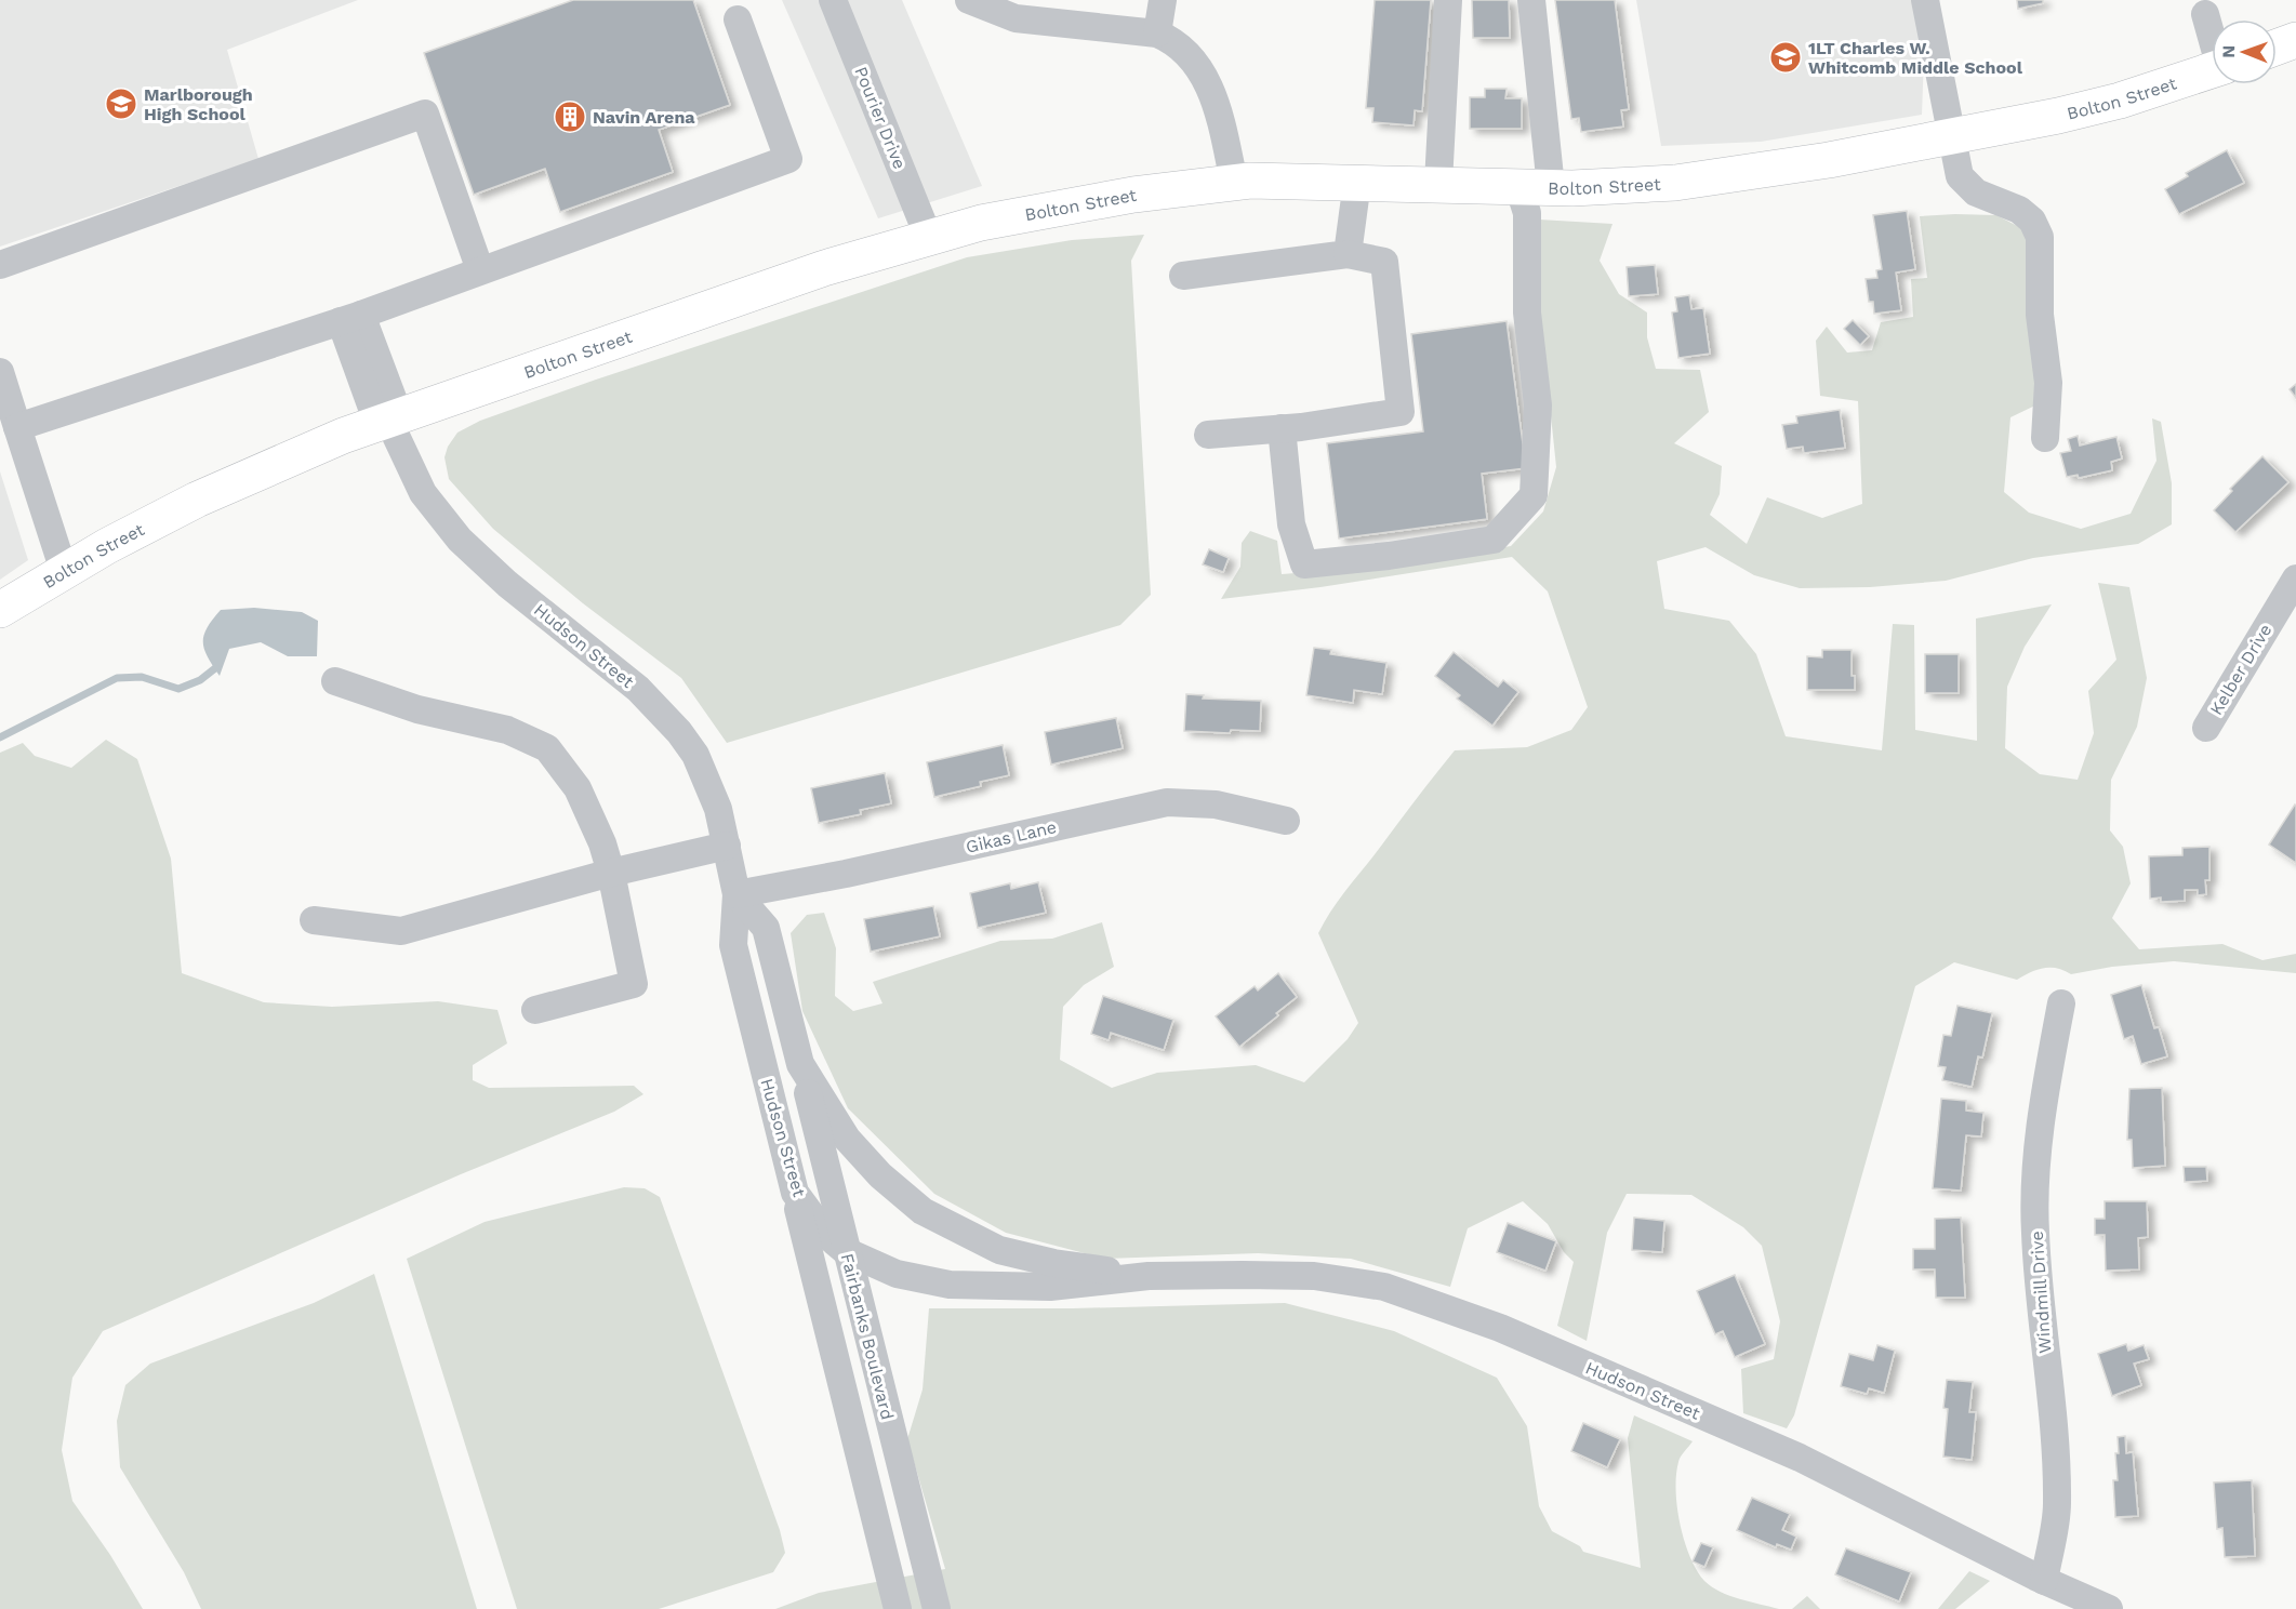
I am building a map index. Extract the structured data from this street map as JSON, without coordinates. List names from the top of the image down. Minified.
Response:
{"streets":{"main road":["Bolton Street"],"street":["Pourier Drive","Hudson Street","Kelber Drive","Gikas Lane","Windmill Drive","Fairbanks Boulevard"]},"crossings":[["Bolton Street","Pourier Drive"],["Bolton Street","Hudson Street"],["Hudson Street","Gikas Lane"],["Hudson Street","Windmill Drive"],["Hudson Street","Fairbanks Boulevard"]],"places":{"school or university":["1LT Charles W. Whitcomb Middle School","Marlborough High School"],"building":["Navin Arena"]},"north":"left"}
